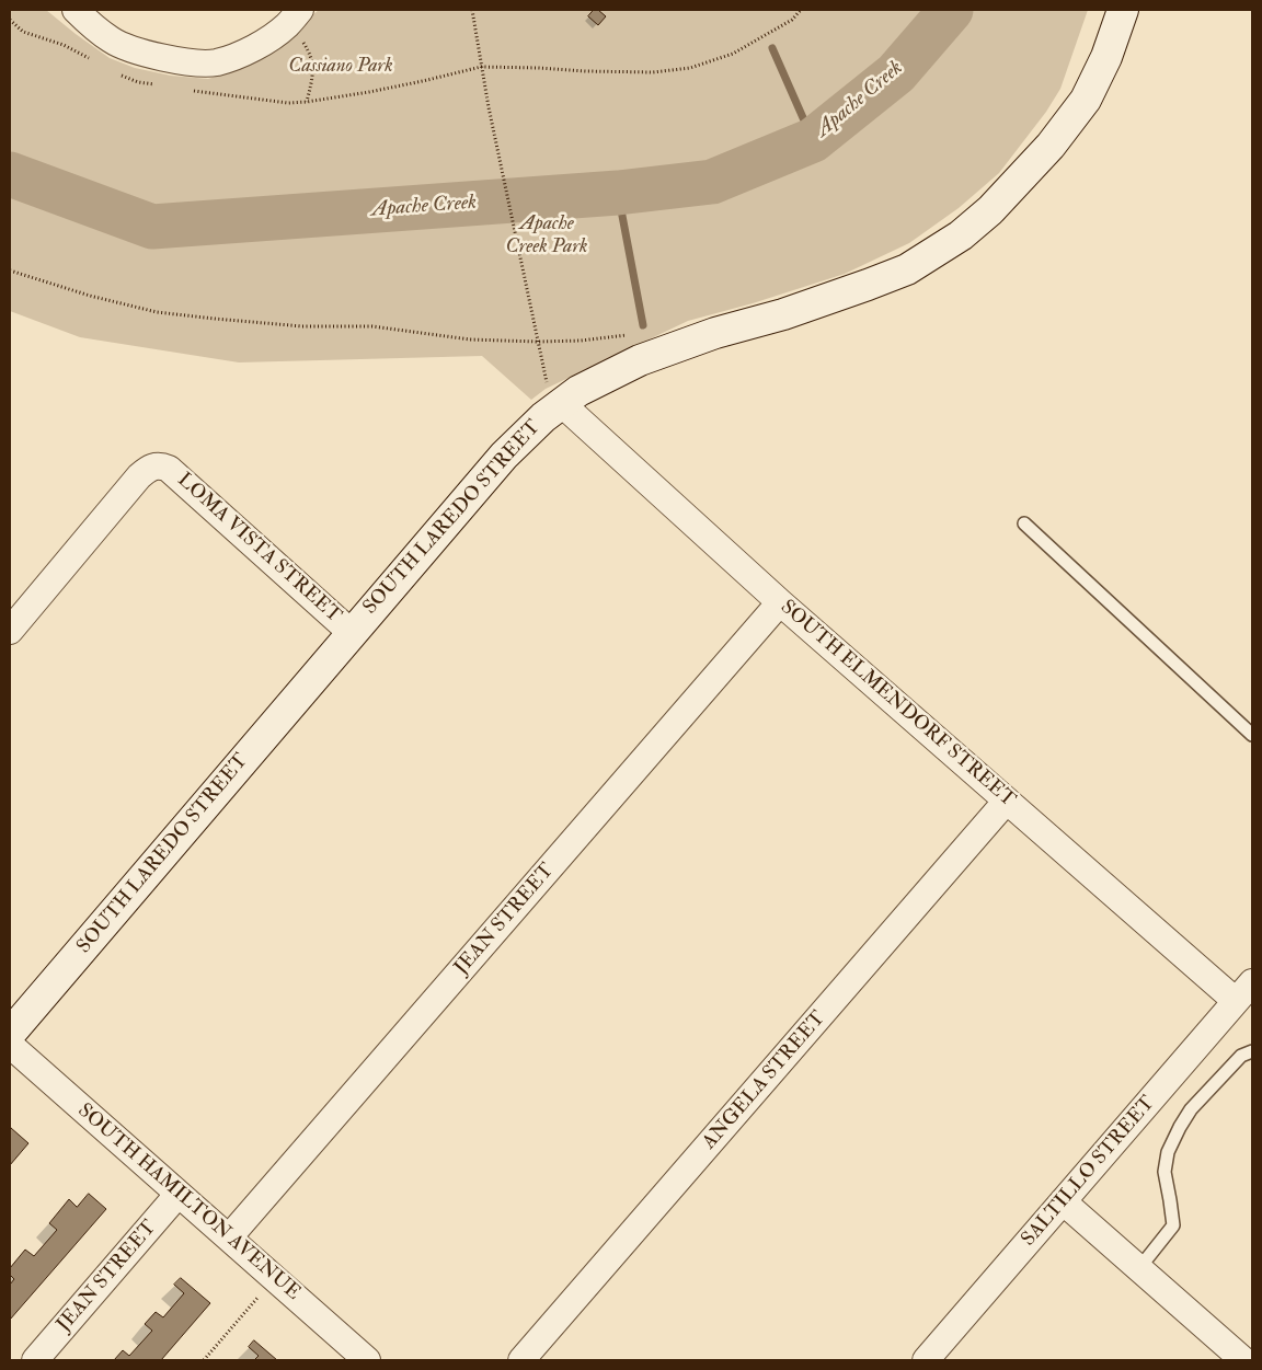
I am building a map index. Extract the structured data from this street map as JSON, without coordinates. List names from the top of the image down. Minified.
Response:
{"streets":{"street":["SOUTH LAREDO STREET","LOMA VISTA STREET","SOUTH ELMENDORF STREET","JEAN STREET","ANGELA STREET","SALTILLO STREET","SOUTH HAMILTON AVENUE"]},"crossings":[["SOUTH LAREDO STREET","LOMA VISTA STREET"],["SOUTH LAREDO STREET","SOUTH ELMENDORF STREET"],["SOUTH ELMENDORF STREET","JEAN STREET"],["SOUTH ELMENDORF STREET","ANGELA STREET"],["SOUTH ELMENDORF STREET","SALTILLO STREET"],["JEAN STREET","SOUTH HAMILTON AVENUE"]],"water":["Apache Creek"],"parks":["Cassiano Park","Apache Creek Park"]}
